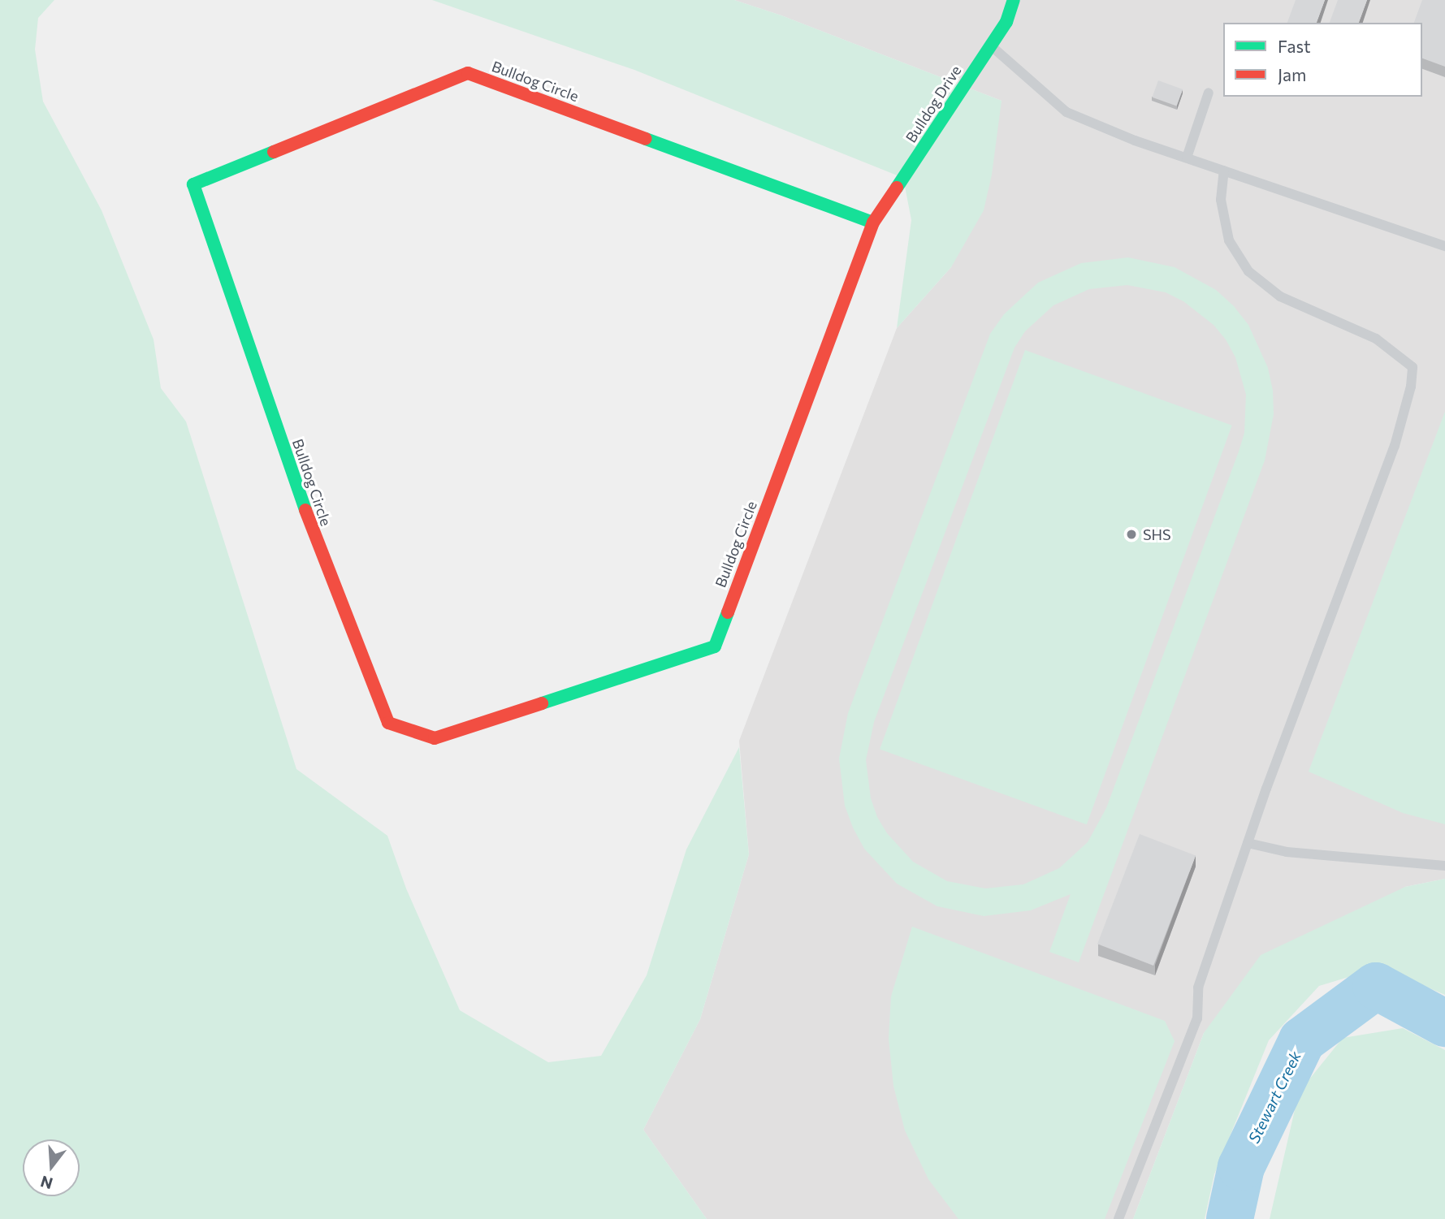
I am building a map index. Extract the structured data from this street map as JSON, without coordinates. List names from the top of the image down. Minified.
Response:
{"streets":{"street":["Bulldog Circle","Bulldog Drive"]},"crossings":[["Bulldog Circle","Bulldog Drive"]],"water":["Stewart Creek"],"places":["SHS"],"legend":["Fast","Jam"],"north":"bottom"}
